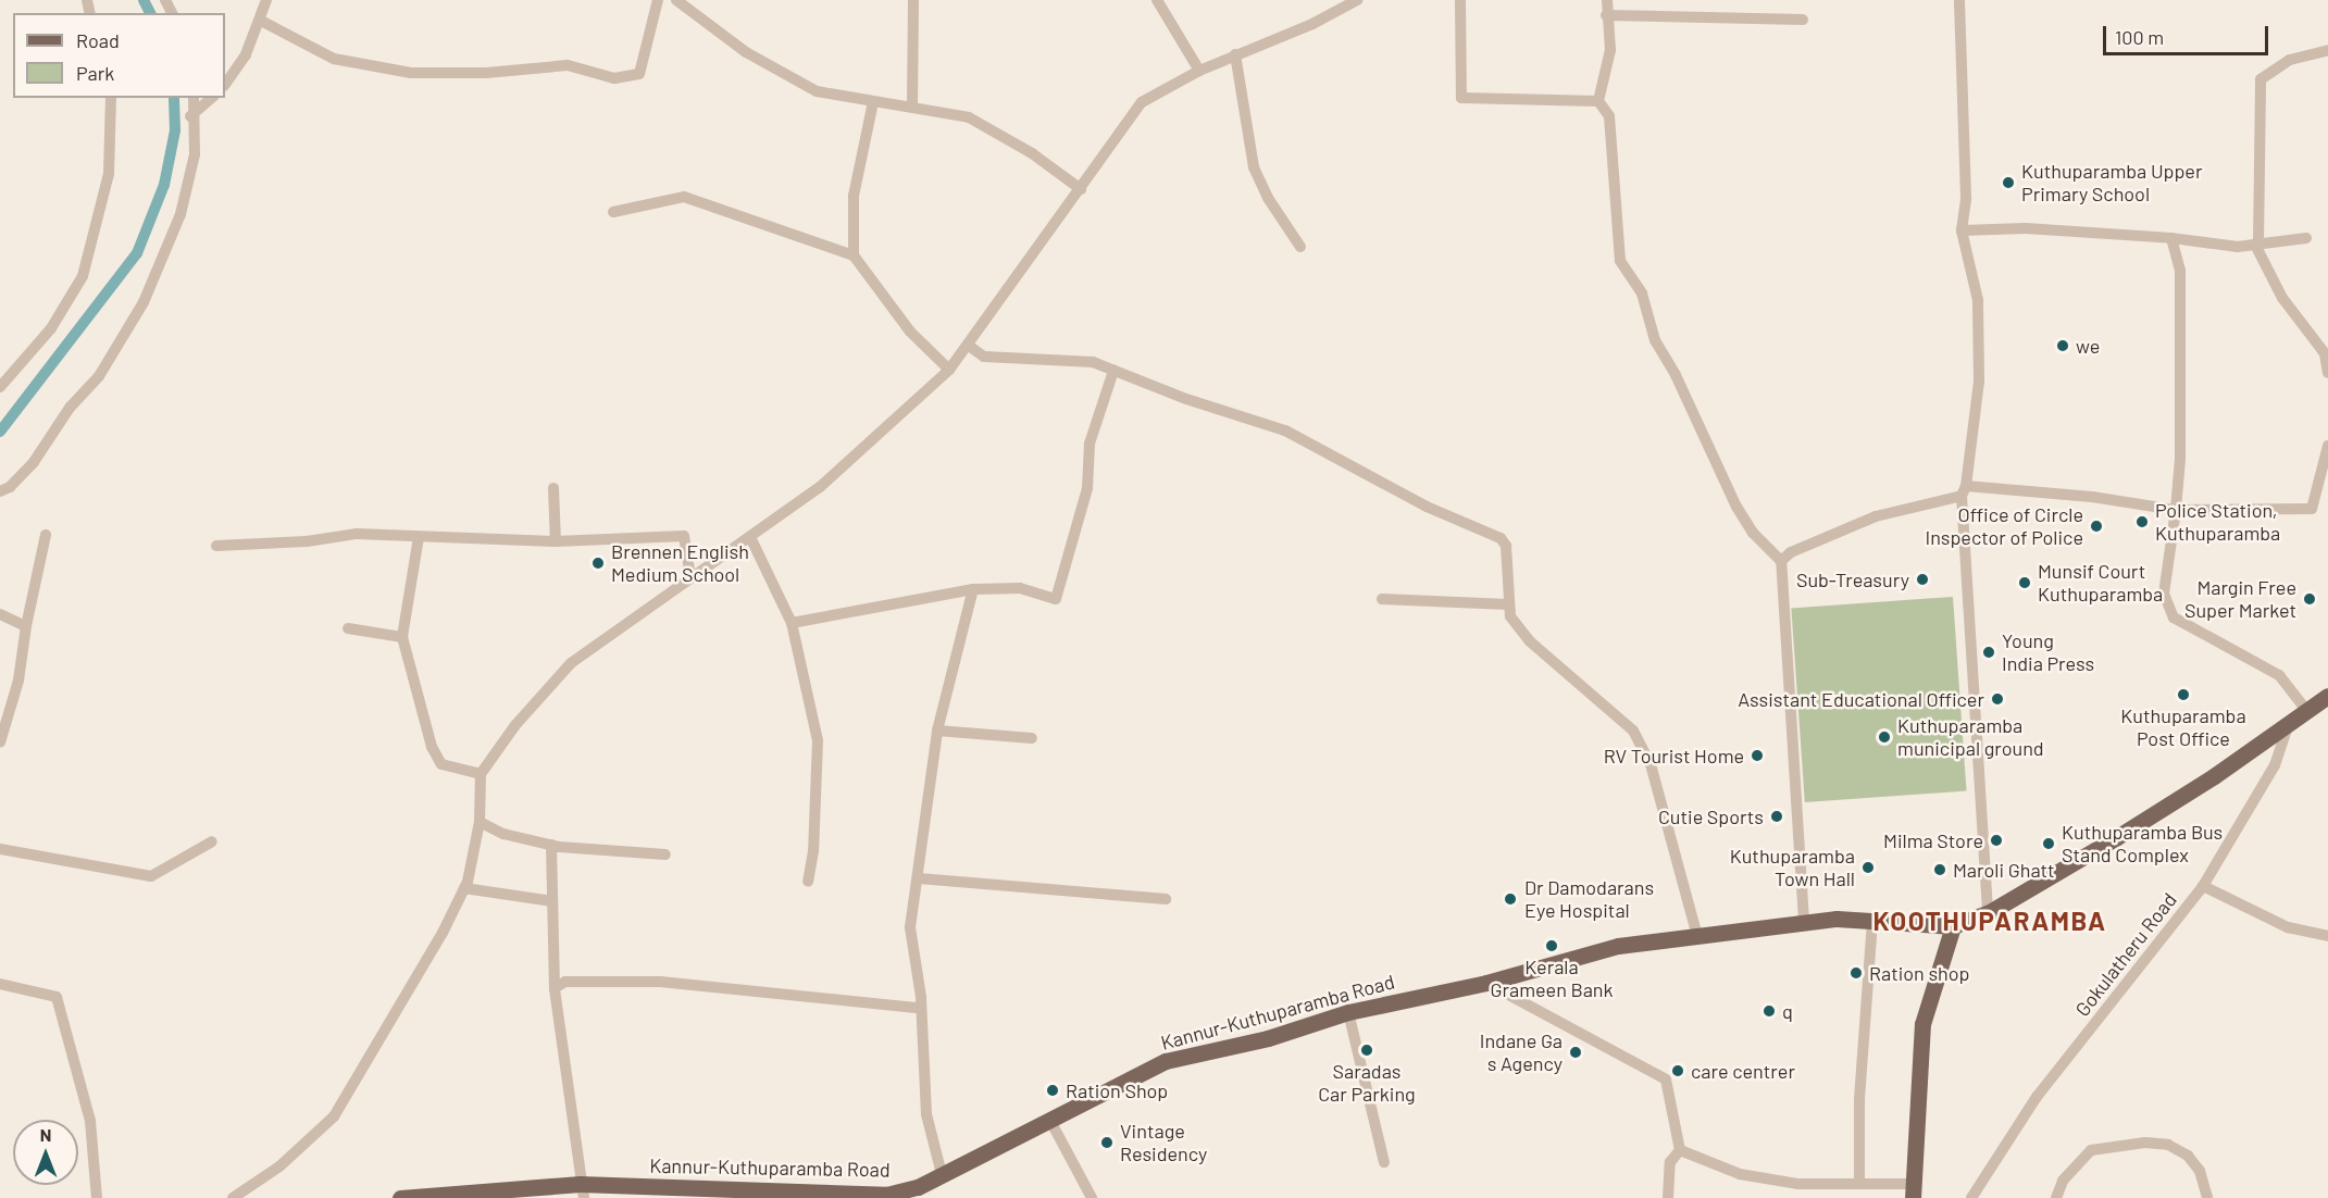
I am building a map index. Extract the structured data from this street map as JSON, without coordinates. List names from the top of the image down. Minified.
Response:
{"streets":{"main road":["Kannur-Kuthuparamba Road"],"street":["Gokulatheru Road"]},"districts":["KOOTHUPARAMBA"],"places":["Kuthuparamba Upper Primary School","we","Police Station, Kuthuparamba","Office of Circle Inspector of Police","Brennen English Medium School","Sub-Treasury","Munsif Court Kuthuparamba","Margin Free Super Market","Young India Press","Kuthuparamba Post Office","Assistant Educational Officer","Kuthuparamba municipal ground","RV Tourist Home","Cutie Sports","Milma Store","Kuthuparamba Bus Stand Complex","Kuthuparamba Town Hall","Maroli Ghatt","Dr Damodarans Eye Hospital","Kerala Grameen Bank","Ration shop","q","Saradas Car Parking","Indane Ga s Agency","care centrer","Ration Shop","Vintage Residency"],"legend":["Road","Park"],"scale_bar":"100 m","north":"top"}
